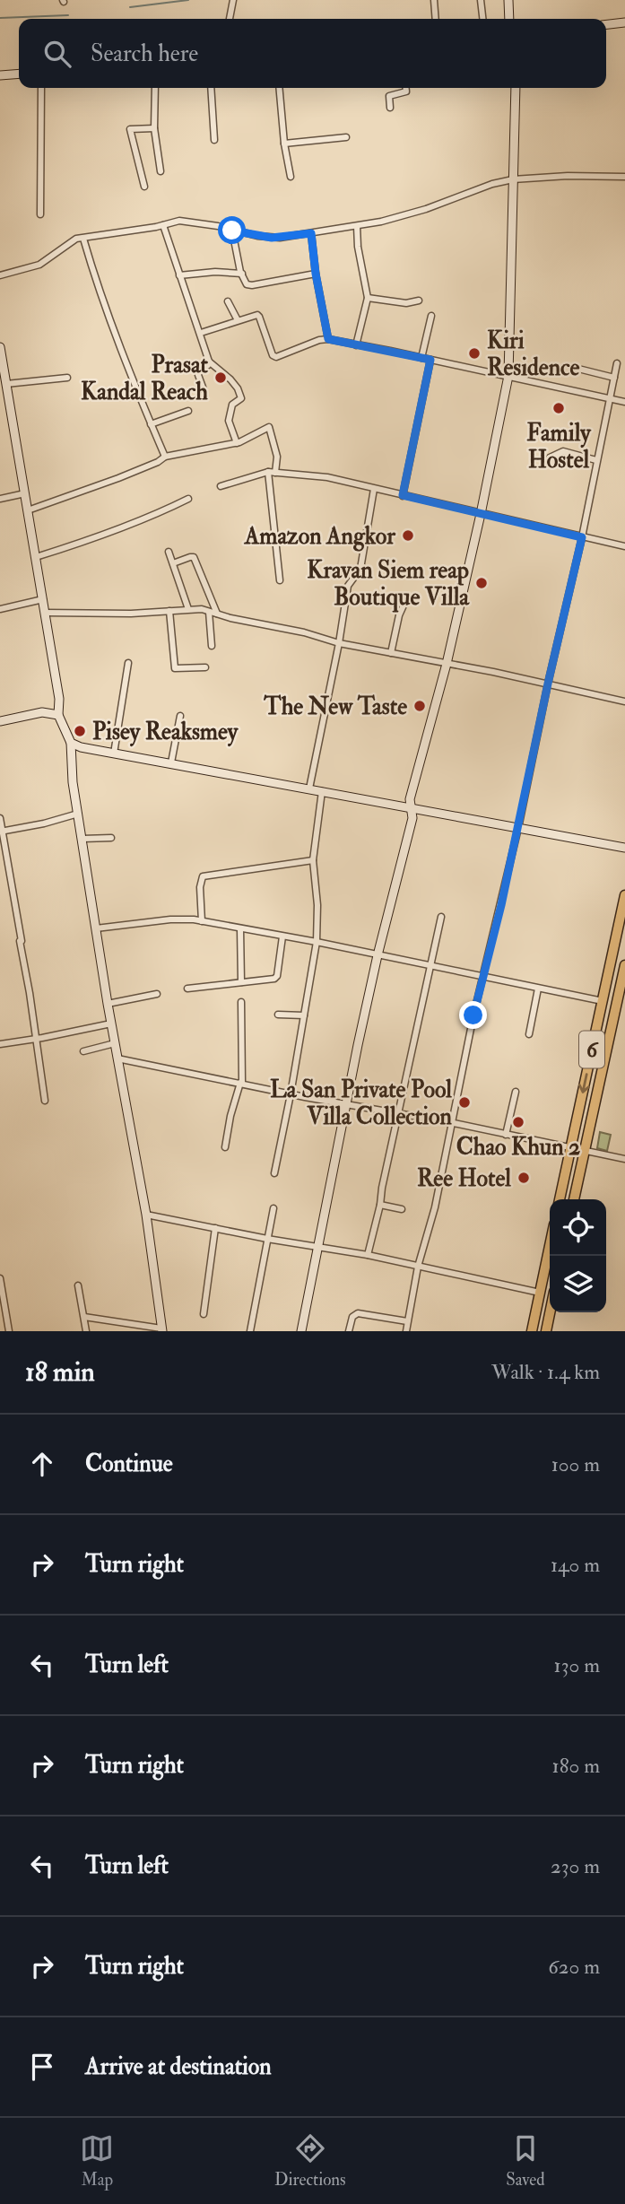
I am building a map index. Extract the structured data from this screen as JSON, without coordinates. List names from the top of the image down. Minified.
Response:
{"streets":{"highway":["6"]},"places":["Kiri Residence","Prasat Kandal Reach","Family Hostel","Amazon Angkor","Kravan Siem reap Boutique Villa","The New Taste","Pisey Reaksmey","La San Private Pool Villa Collection","Chao Khun 2","Ree Hotel"],"page":{"search":"Search here","heading":["18 min","Walk · 1.4 km"],"list":[["Continue","100 m"],["Turn right","140 m"],["Turn left","130 m"],["Turn right","180 m"],["Turn left","230 m"],["Turn right","620 m"],"Arrive at destination"],"nav":["Map","Directions","Saved"]}}
